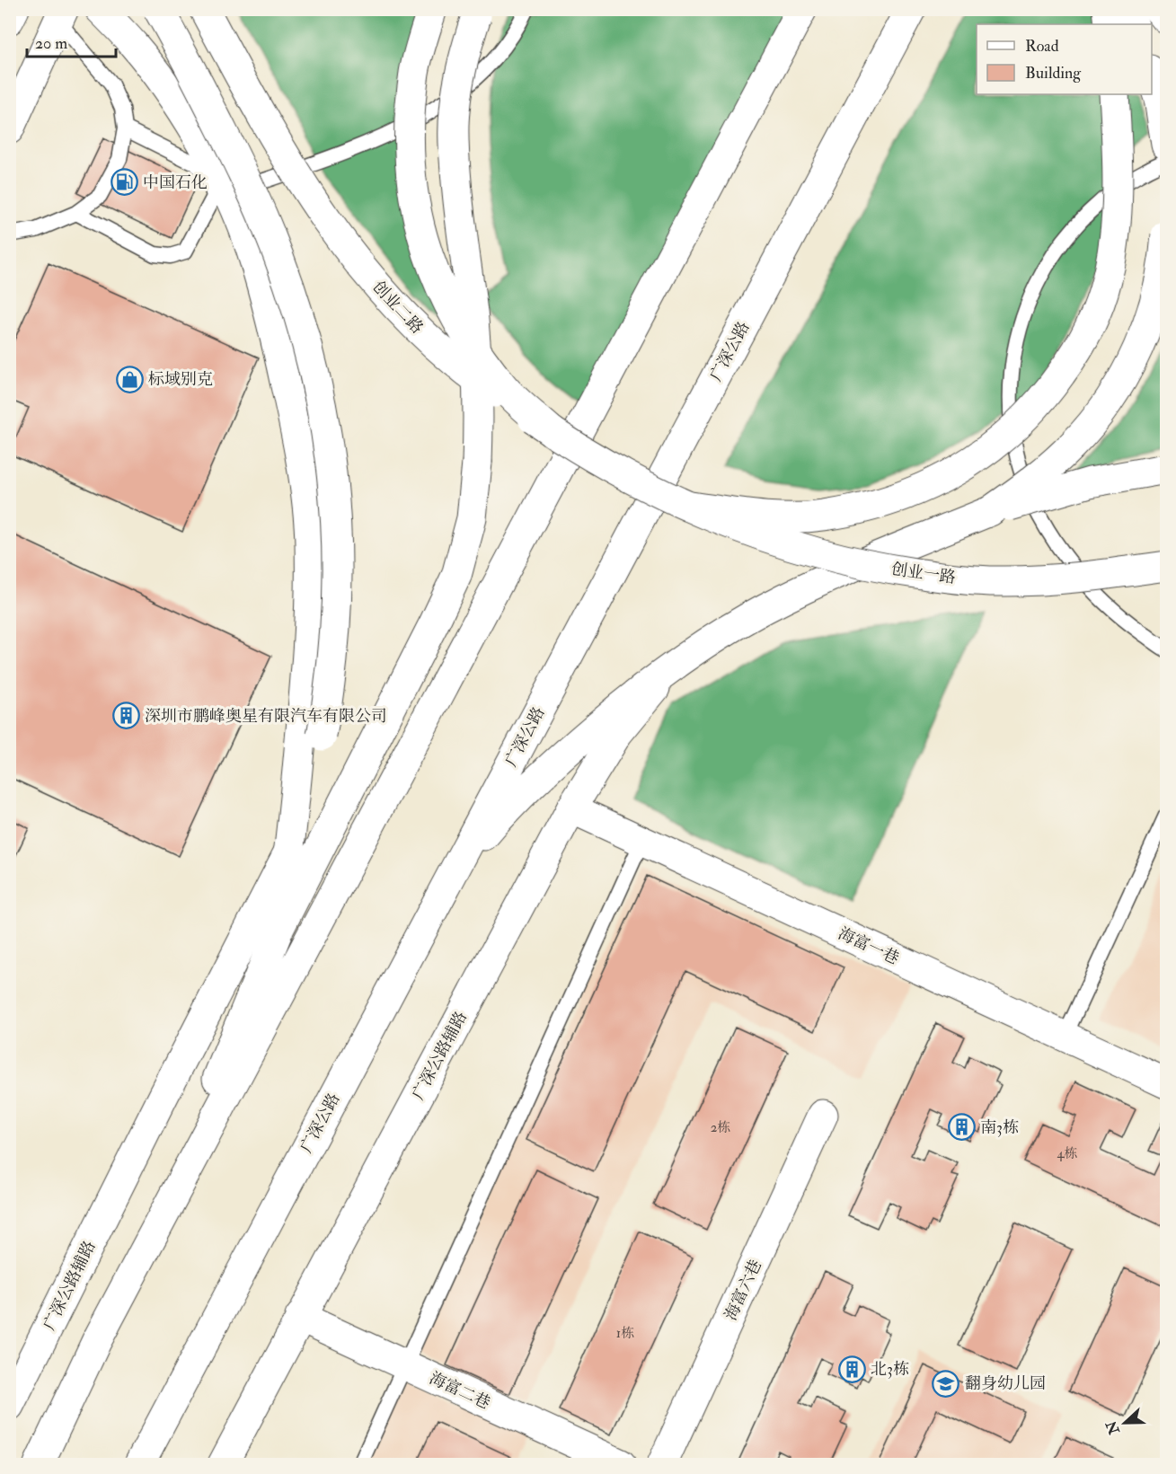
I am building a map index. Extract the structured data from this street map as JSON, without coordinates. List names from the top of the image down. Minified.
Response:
{"streets":{"main road":["创业二路","广深公路","创业一路","海富一巷","广深公路辅路","海富六巷","海富二巷"]},"crossings":[["创业二路","创业一路"],["海富一巷","广深公路辅路"],["广深公路辅路","海富二巷"]],"places":{"fuel station":["中国石化"],"shop":["标域别克"],"building":["深圳市鹏峰奥星有限汽车有限公司","南3栋","北3栋"],"school or university":["翻身幼儿园"]},"house_numbers":["2栋","4栋","1栋"],"legend":["Road","Building"],"scale_bar":"20 m","north":"left"}
